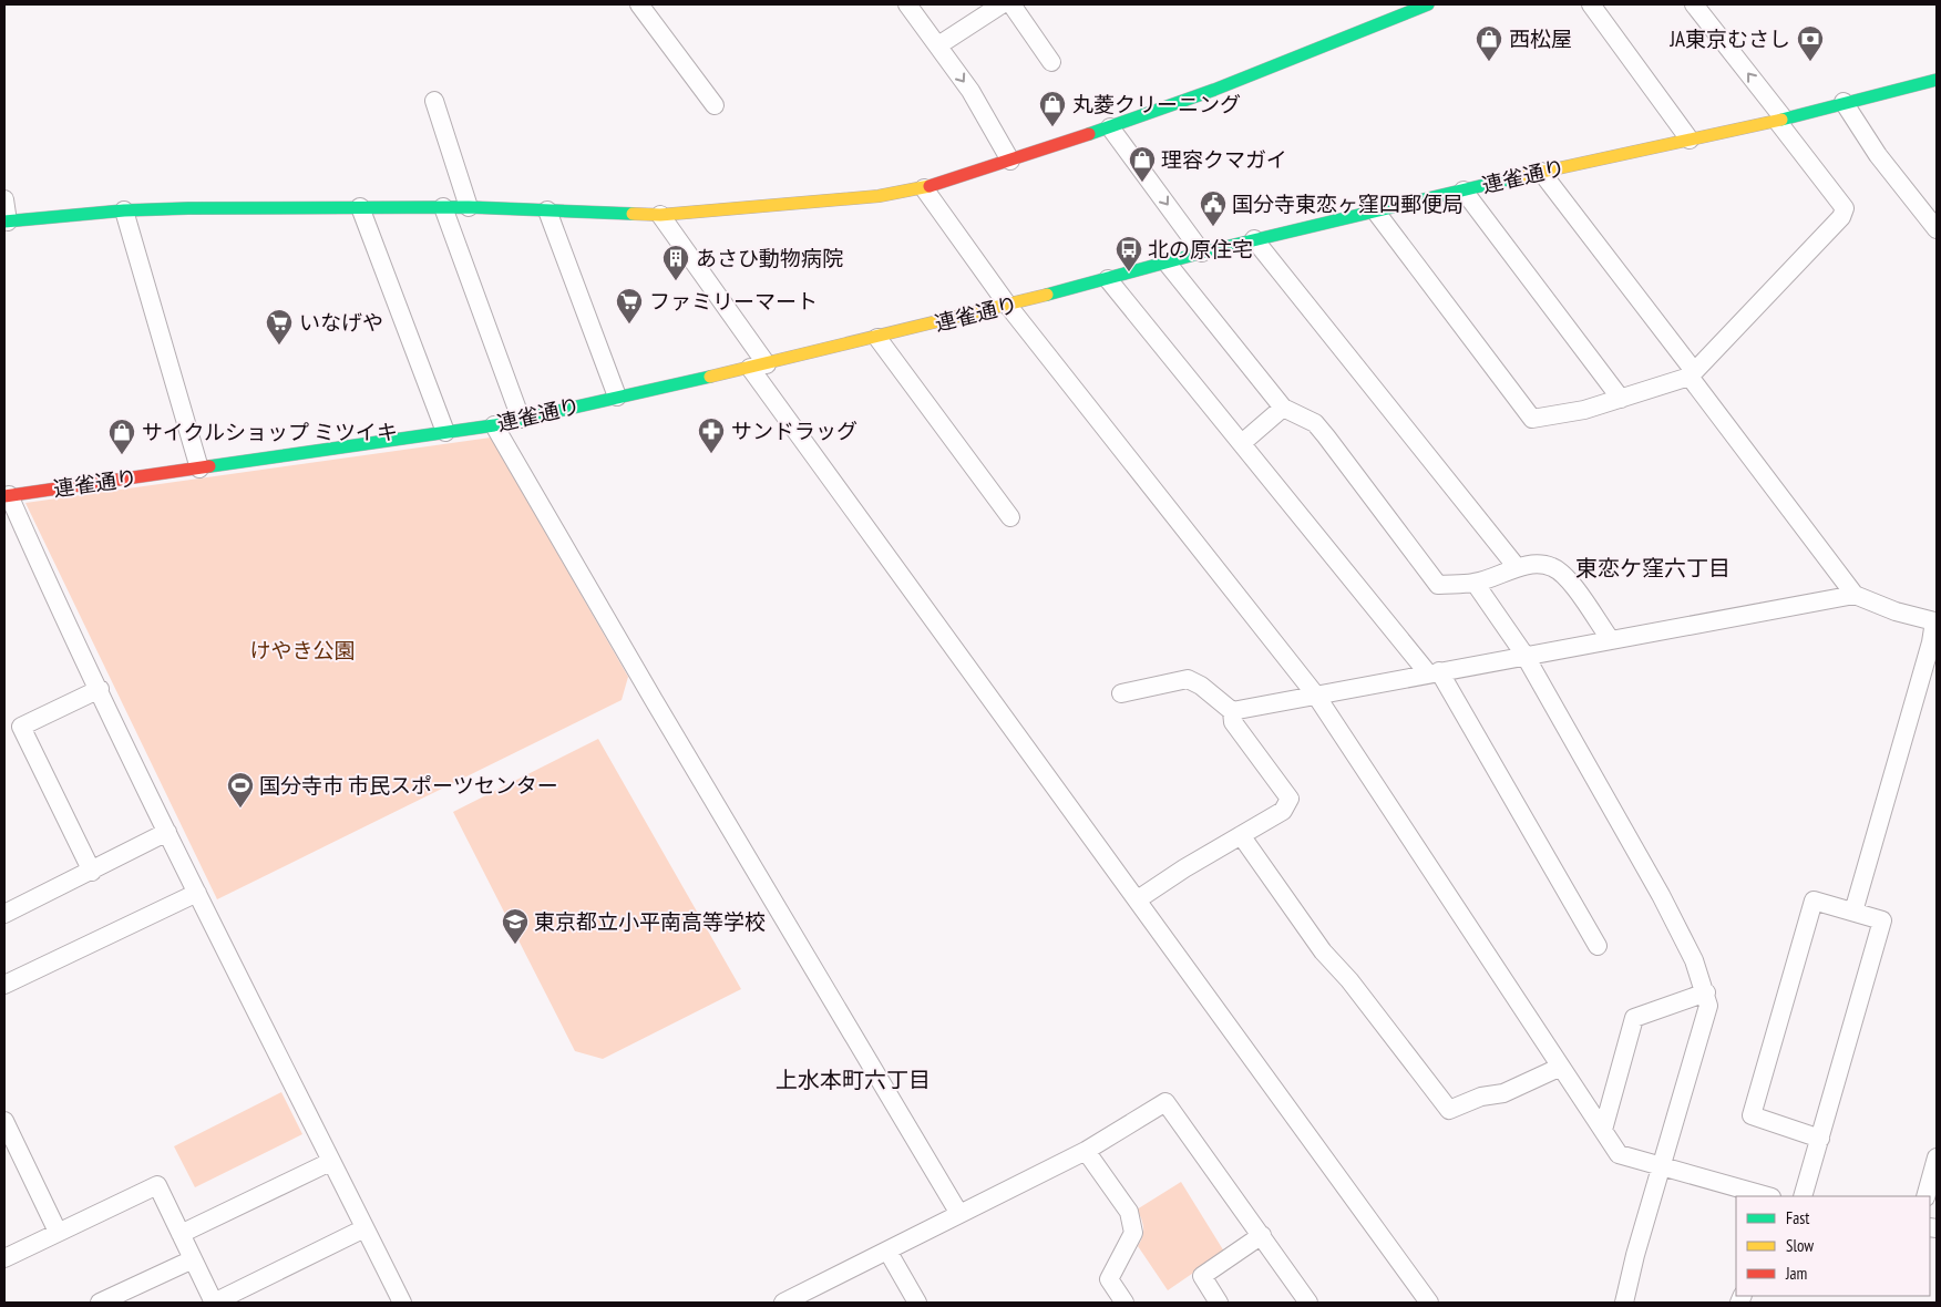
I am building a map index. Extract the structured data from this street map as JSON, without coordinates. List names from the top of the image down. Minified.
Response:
{"streets":{"main road":["連雀通り"]},"districts":["東恋ケ窪六丁目","上水本町六丁目"],"parks":["けやき公園"],"places":{"shop":["西松屋","丸菱クリーニング","理容クマガイ","サイクルショップ ミツイキ"],"bank":["JA東京むさし"],"public building":["国分寺東恋ヶ窪四郵便局"],"bus stop":["北の原住宅"],"building":["あさひ動物病院"],"supermarket":["ファミリーマート","いなげや"],"pharmacy":["サンドラッグ"],"sports":["国分寺市 市民スポーツセンター"],"school or university":["東京都立小平南高等学校"]},"legend":["Fast","Slow","Jam"]}
